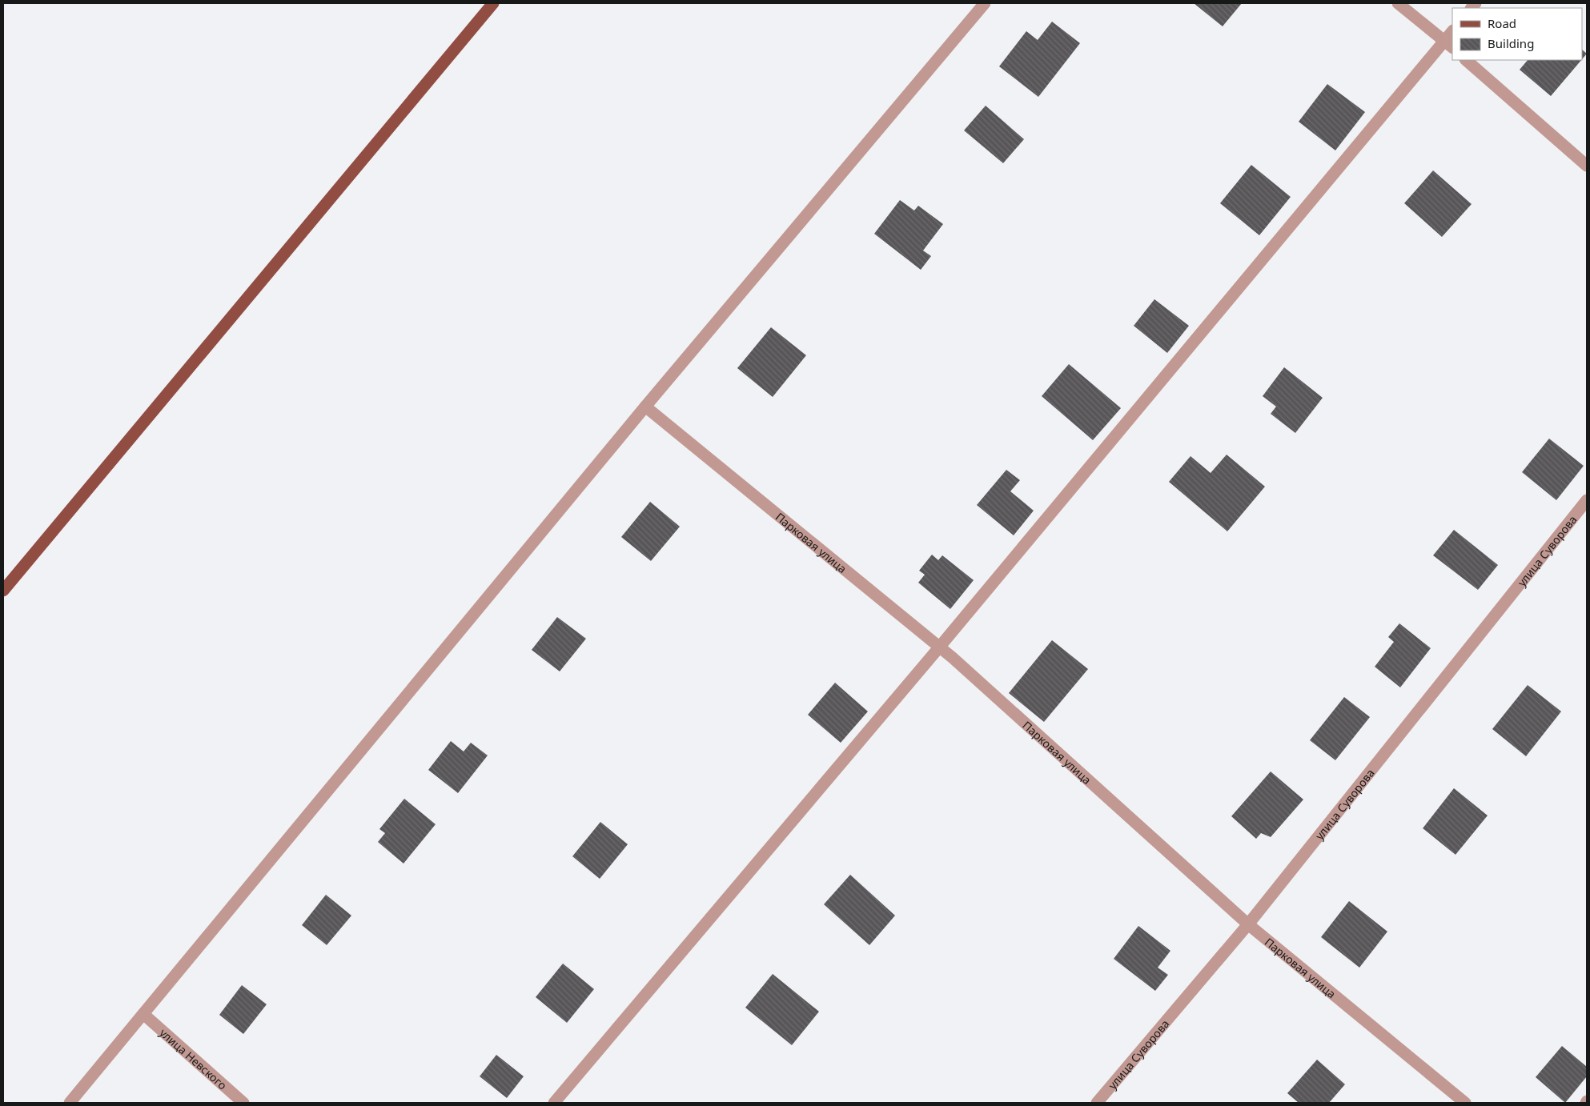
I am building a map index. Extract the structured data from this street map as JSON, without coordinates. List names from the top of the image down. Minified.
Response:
{"streets":{"street":["Парковая улица","улица Суворова","улица Невского"]},"crossings":[["Парковая улица","улица Суворова"]],"legend":["Road","Building"]}
